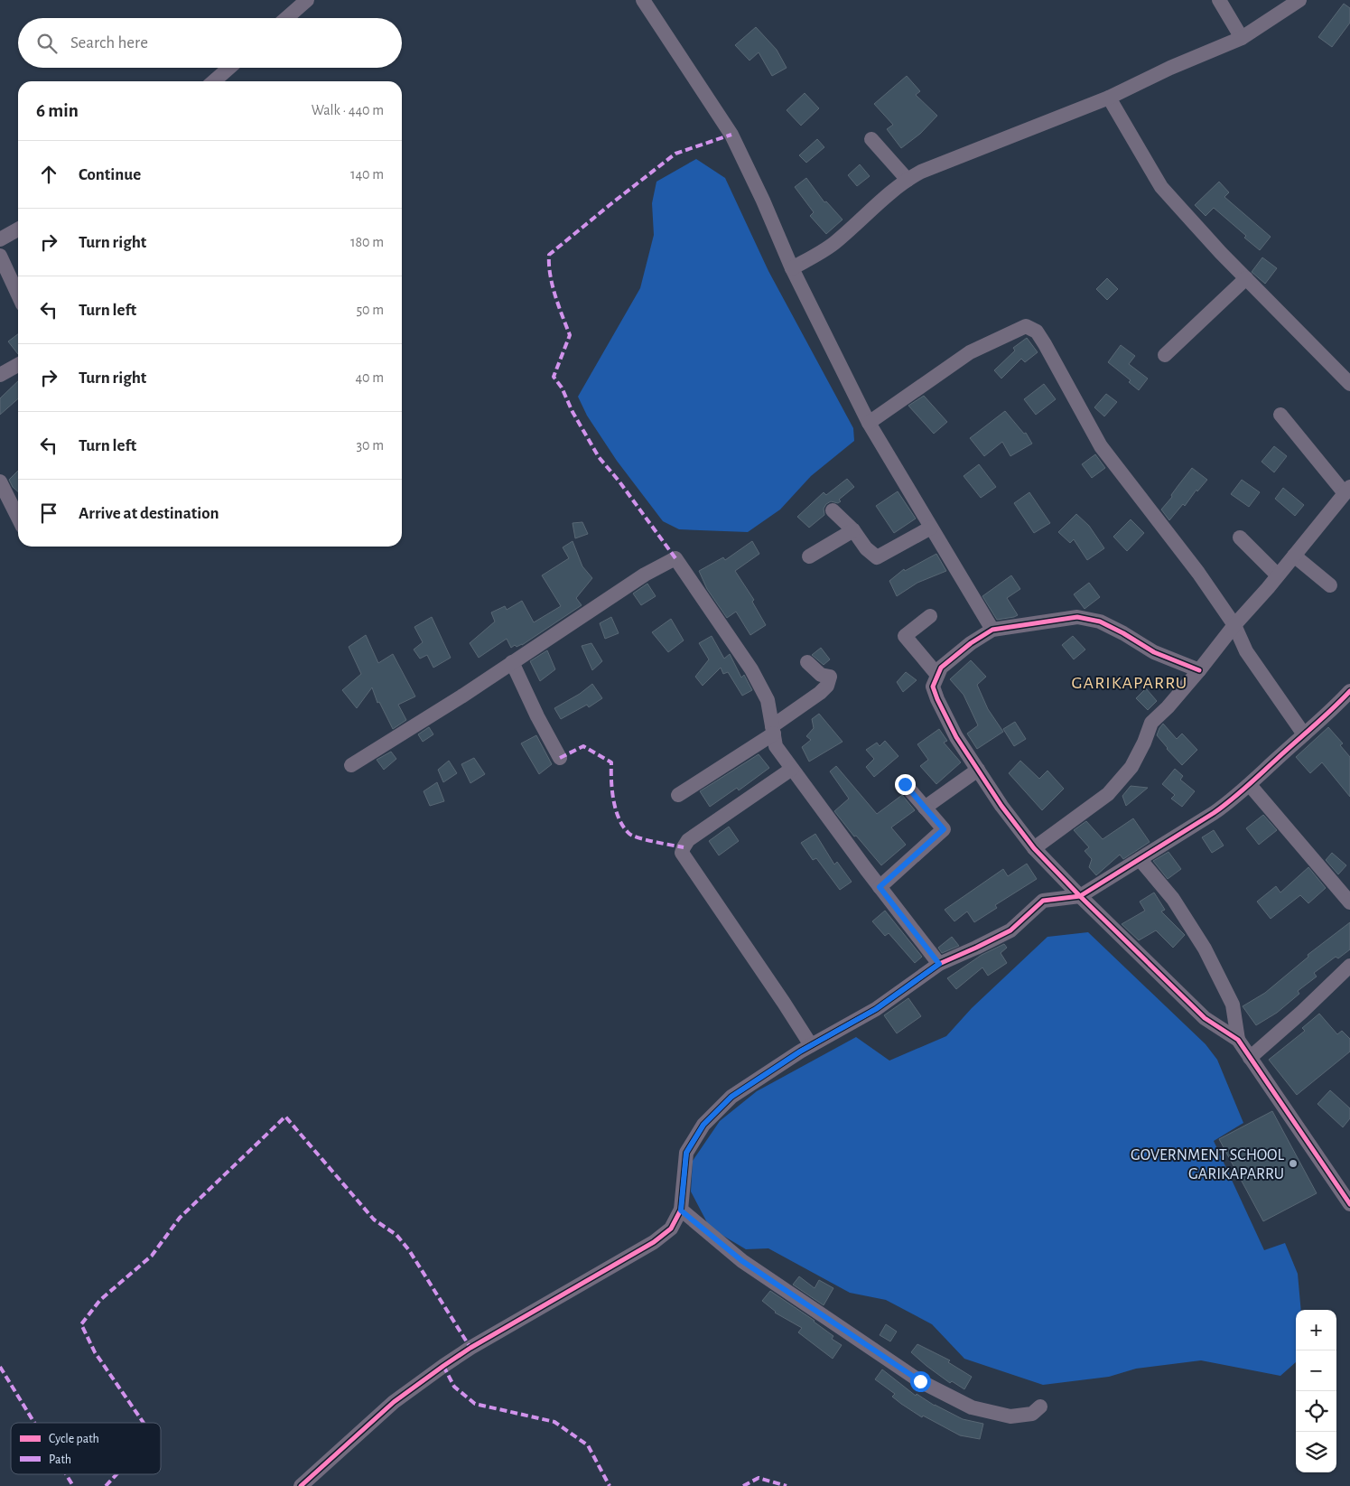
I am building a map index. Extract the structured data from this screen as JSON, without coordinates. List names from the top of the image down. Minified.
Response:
{"districts":["GARIKAPARRU"],"places":["GOVERNMENT SCHOOL GARIKAPARRU"],"legend":["Cycle path","Path"],"page":{"search":"Search here","heading":["6 min","Walk · 440 m"],"list":[["Continue","140 m"],["Turn right","180 m"],["Turn left","50 m"],["Turn right","40 m"],["Turn left","30 m"],"Arrive at destination"],"map_buttons":["+","−"]}}
